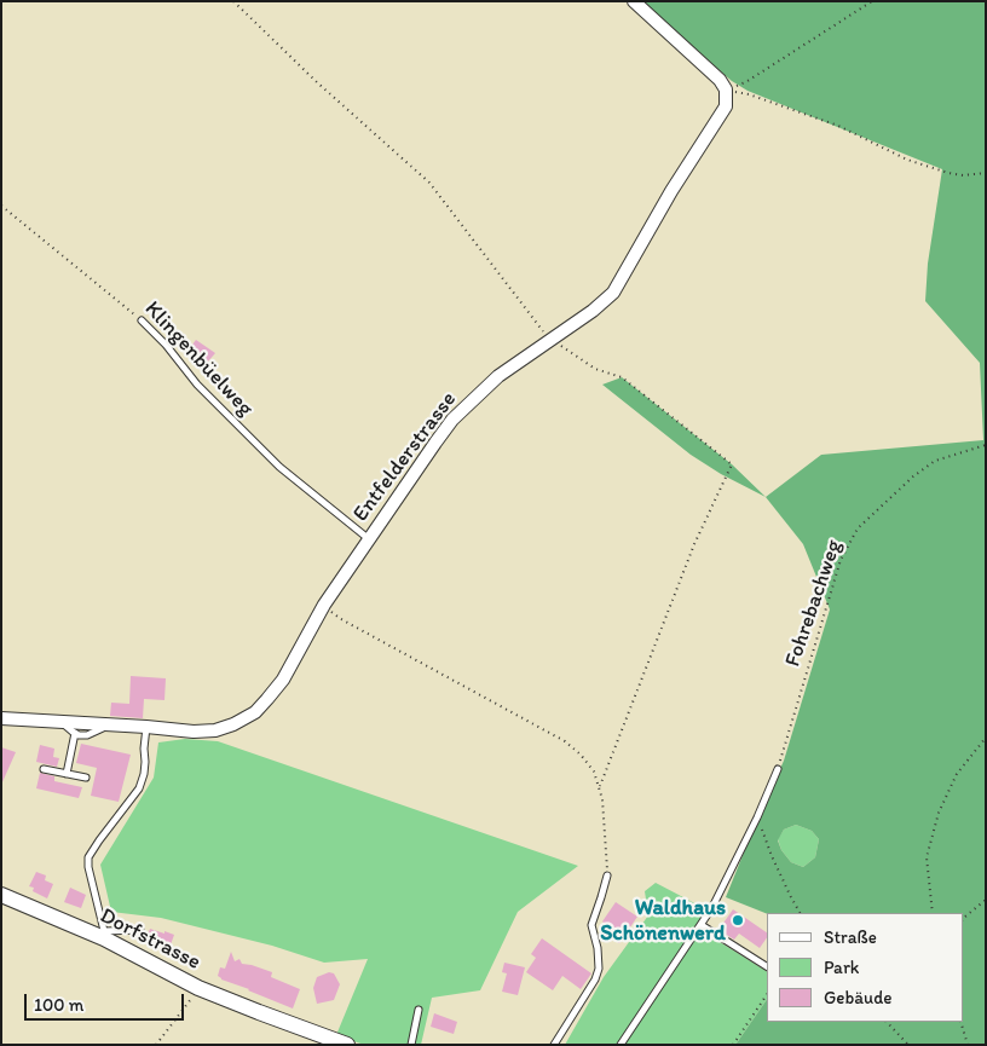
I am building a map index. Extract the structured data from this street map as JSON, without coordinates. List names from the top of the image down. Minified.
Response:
{"streets":{"street":["Entfelderstrasse","Dorfstrasse"],"lane":["Klingenbüelweg"],"path":["Fohrebachweg"]},"crossings":[["Klingenbüelweg","Entfelderstrasse"]],"places":["Waldhaus Schönenwerd"],"legend":["Straße","Park","Gebäude"],"scale_bar":"100 m"}
